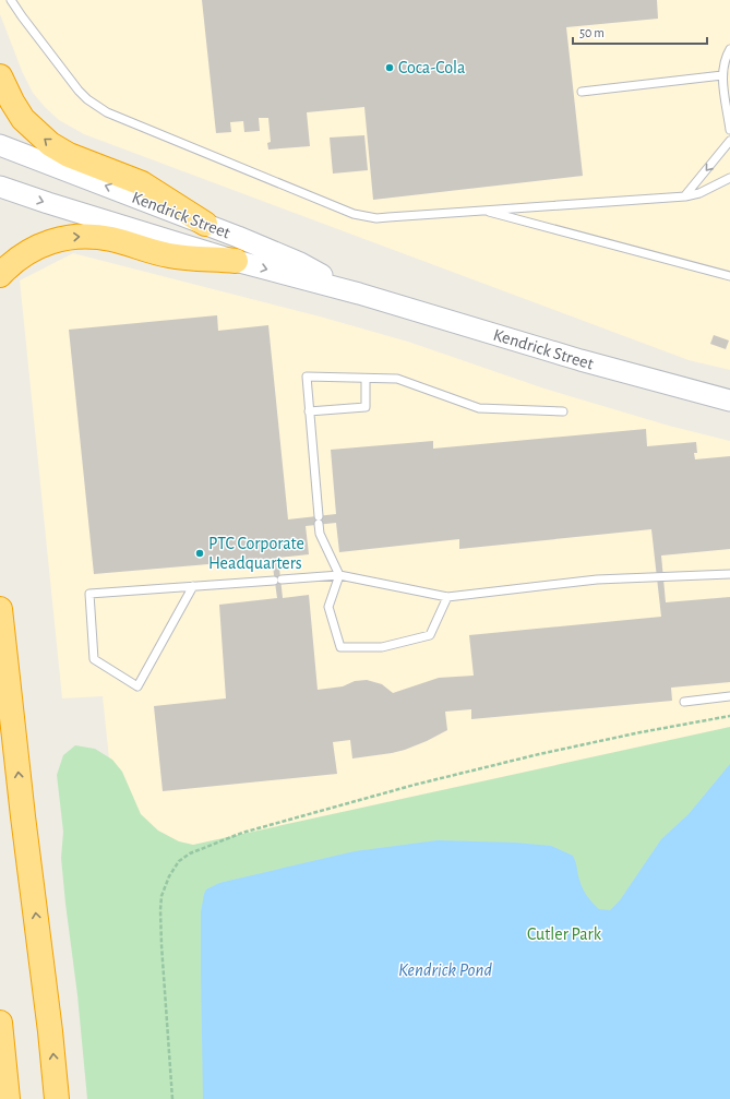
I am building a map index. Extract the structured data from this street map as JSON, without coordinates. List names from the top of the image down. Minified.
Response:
{"streets":{"main road":["Kendrick Street"]},"water":["Kendrick Pond"],"parks":["Cutler Park"],"places":["Coca-Cola","PTC Corporate Headquarters"],"scale_bar":"50 m"}
